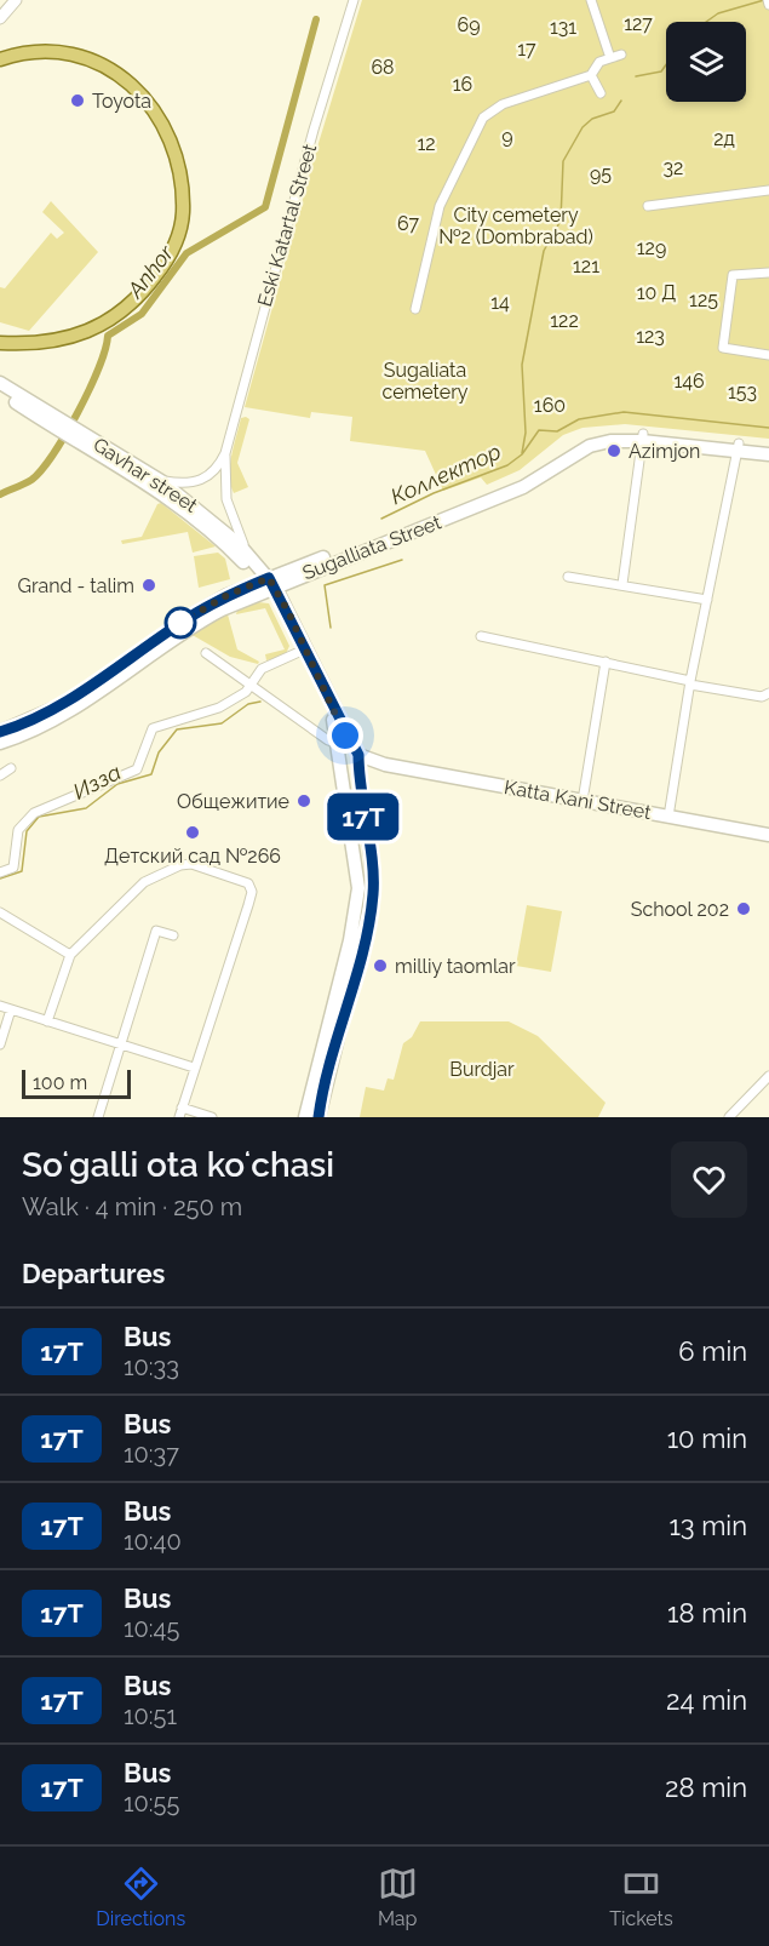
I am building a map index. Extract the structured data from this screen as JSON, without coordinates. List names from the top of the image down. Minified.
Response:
{"streets":{"main road":["Gavhar street","Sugalliata Street","Katta Kani Street"],"street":["Eski Katartal Street"]},"crossings":[["Eski Katartal Street","Gavhar street"],["Gavhar street","Sugalliata Street"]],"water":["Anhor","Коллектор","Изза"],"parks":["127","69","131","17","68","16","9","2д","12","32","95","City cemetery №2 (Dombrabad)","67","129","121","10 Д","125","14","122","123","Sugaliata cemetery","146","153","160","Burdjar"],"places":["Toyota","Azimjon","Grand - talim","Общежитие","Детский сад №266","School 202","milliy taomlar"],"lines":["bus line 17T"],"scale_bar":"100 m","page":{"on_map":"17T","scale":"100 m","heading":[["Soʻgalli ota koʻchasi","Walk · 4 min · 250 m"],"Departures"],"list":[{"mark":"17T","name":"Bus","note":"10:33","value":"6 min"},{"mark":"17T","name":"Bus","note":"10:37","value":"10 min"},{"mark":"17T","name":"Bus","note":"10:40","value":"13 min"},{"mark":"17T","name":"Bus","note":"10:45","value":"18 min"},{"mark":"17T","name":"Bus","note":"10:51","value":"24 min"},{"mark":"17T","name":"Bus","note":"10:55","value":"28 min"}],"tabs":["Directions","Map","Tickets"]}}
